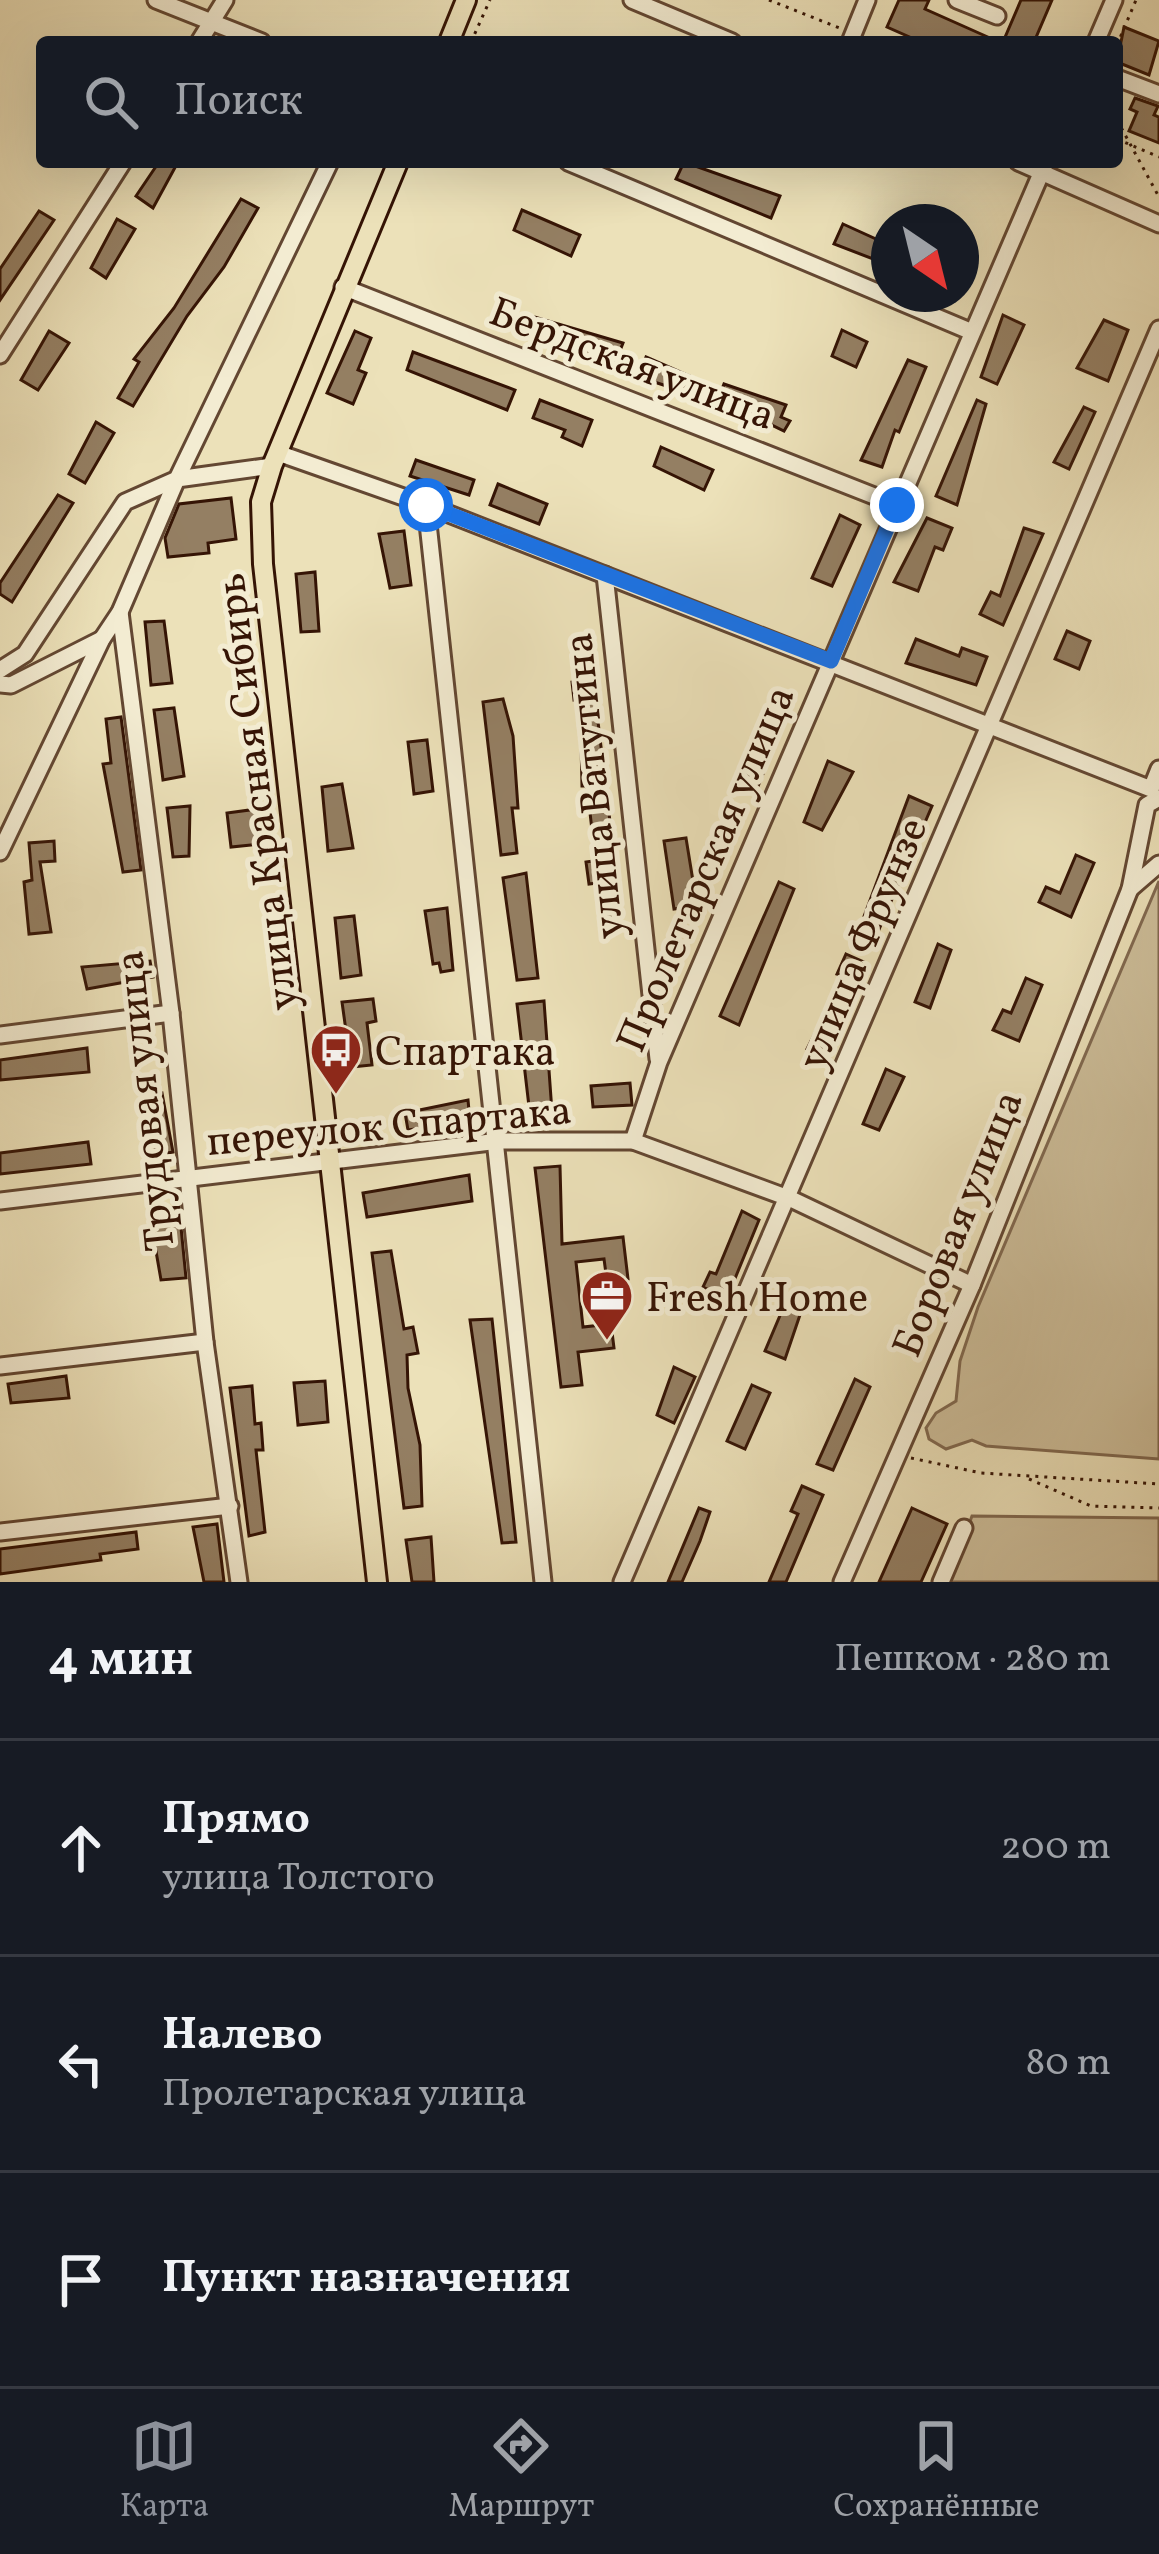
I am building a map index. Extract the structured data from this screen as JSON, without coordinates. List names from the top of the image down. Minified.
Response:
{"streets":{"main road":["улица Красная Сибирь"],"street":["Бердская улица","улица Ватутина","Пролетарская улица","улица Фрунзе","Трудовая улица","переулок Спартака","Боровая улица"]},"crossings":[["Бердская улица","улица Красная Сибирь"],["Бердская улица","Пролетарская улица"],["улица Ватутина","Пролетарская улица"],["улица Красная Сибирь","переулок Спартака"],["Пролетарская улица","переулок Спартака"],["улица Фрунзе","переулок Спартака"],["Трудовая улица","переулок Спартака"],["переулок Спартака","Боровая улица"]],"places":{"bus stop":["Спартака"],"office":["Fresh Home"]},"north":"bottom right","page":{"search":"Поиск","heading":["4 мин","Пешком · 280 m"],"list":[["Прямо","улица Толстого","200 m"],["Налево","Пролетарская улица","80 m"],"Пункт назначения"],"nav":["Карта","Маршрут","Сохранённые"]}}
